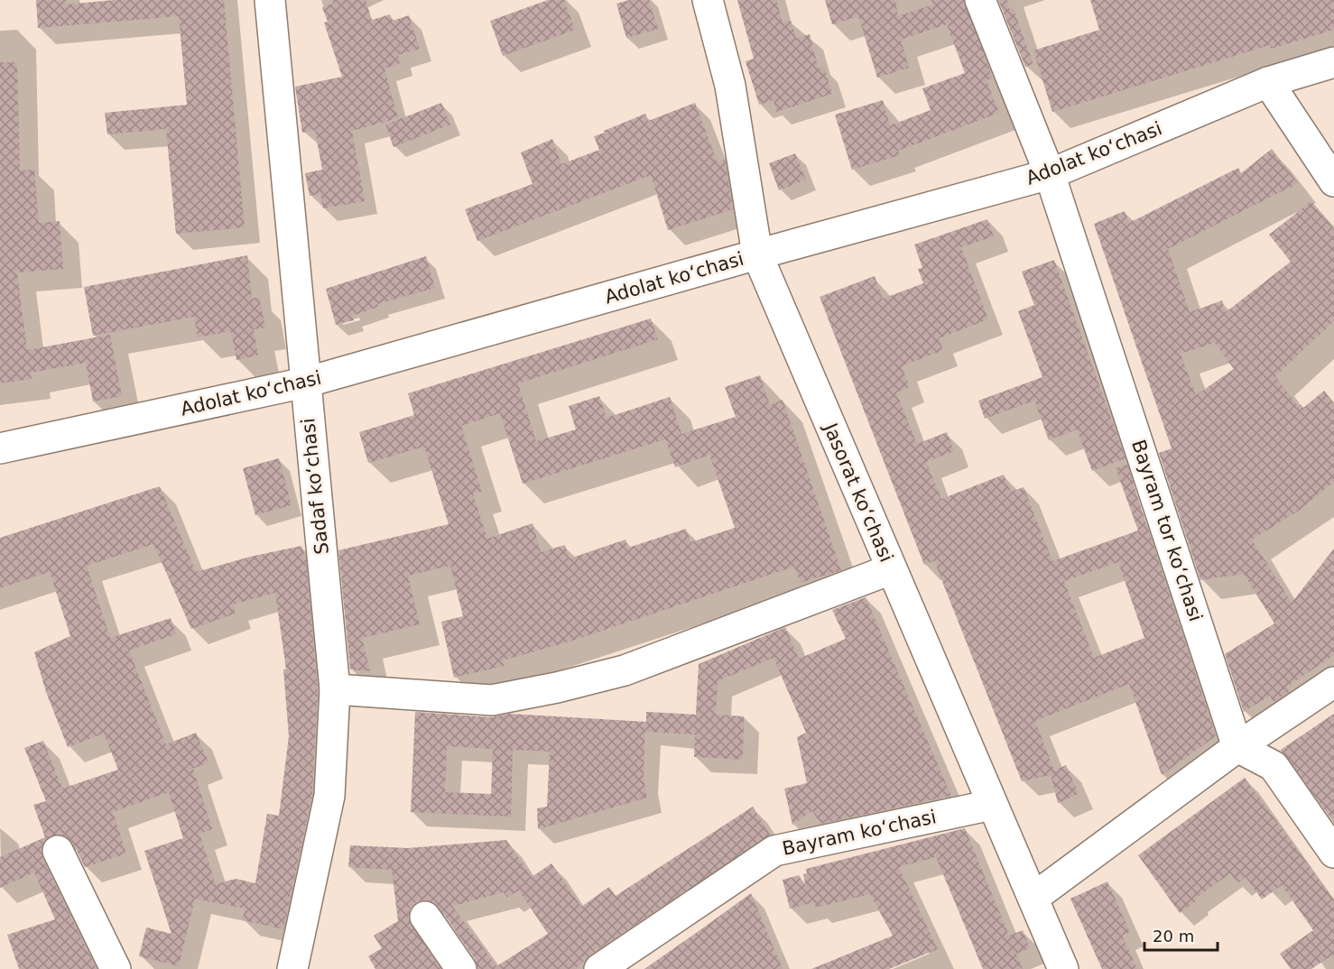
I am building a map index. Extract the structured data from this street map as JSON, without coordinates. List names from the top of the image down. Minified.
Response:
{"streets":{"street":["Adolat koʻchasi","Sadaf koʻchasi","Jasorat koʻchasi","Bayram tor koʻchasi","Bayram koʻchasi"]},"crossings":[["Adolat koʻchasi","Sadaf koʻchasi"],["Adolat koʻchasi","Jasorat koʻchasi"],["Adolat koʻchasi","Bayram tor koʻchasi"],["Jasorat koʻchasi","Bayram koʻchasi"]],"scale_bar":"20 m"}
